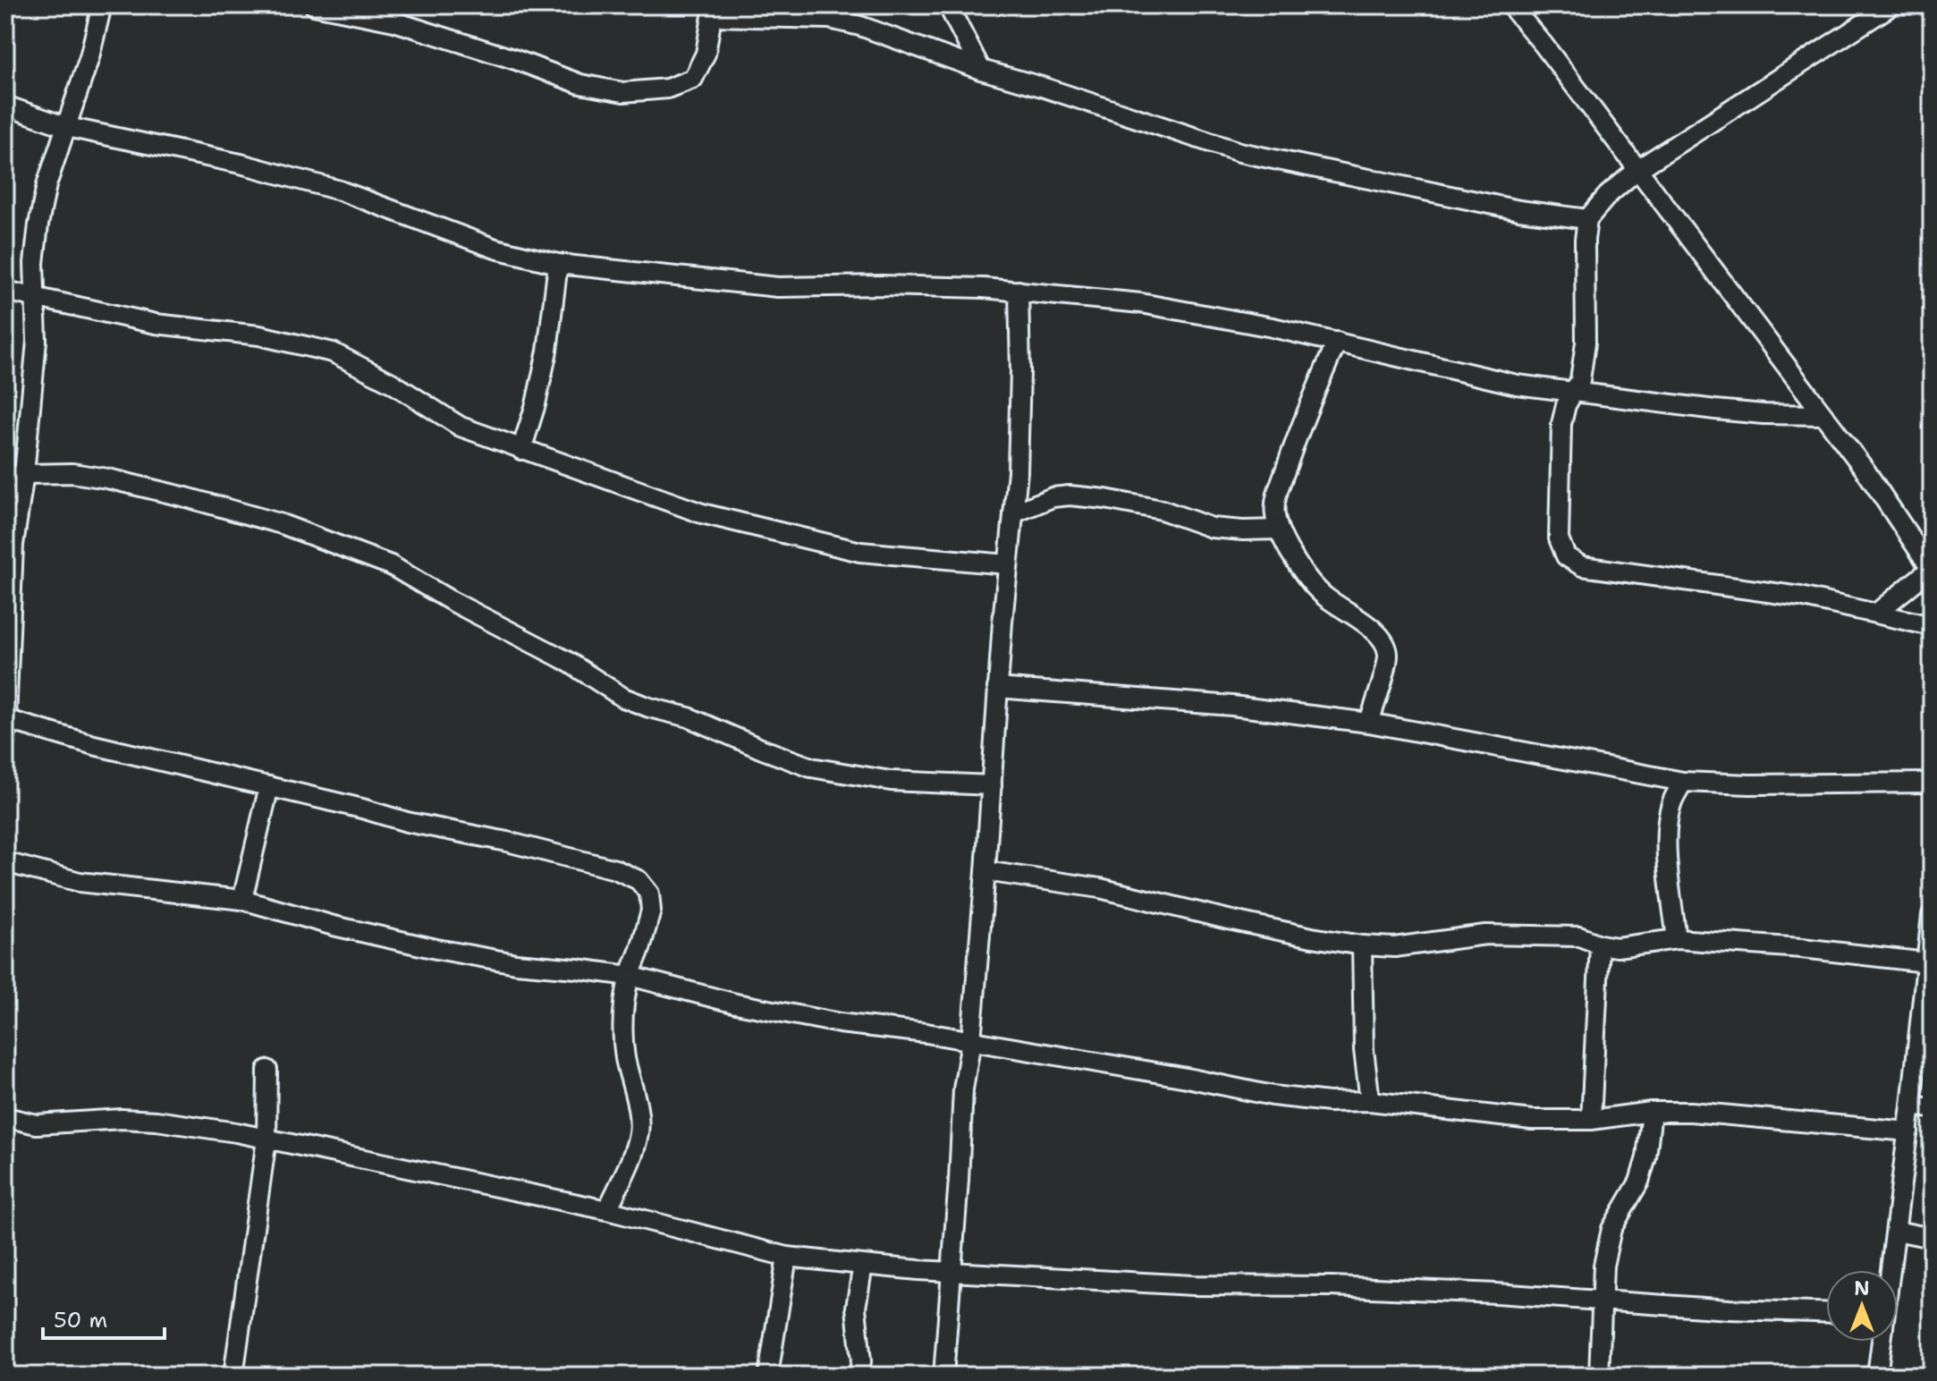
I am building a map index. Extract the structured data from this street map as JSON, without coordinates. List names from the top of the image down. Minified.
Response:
{"scale_bar":"50 m","north":"top"}
